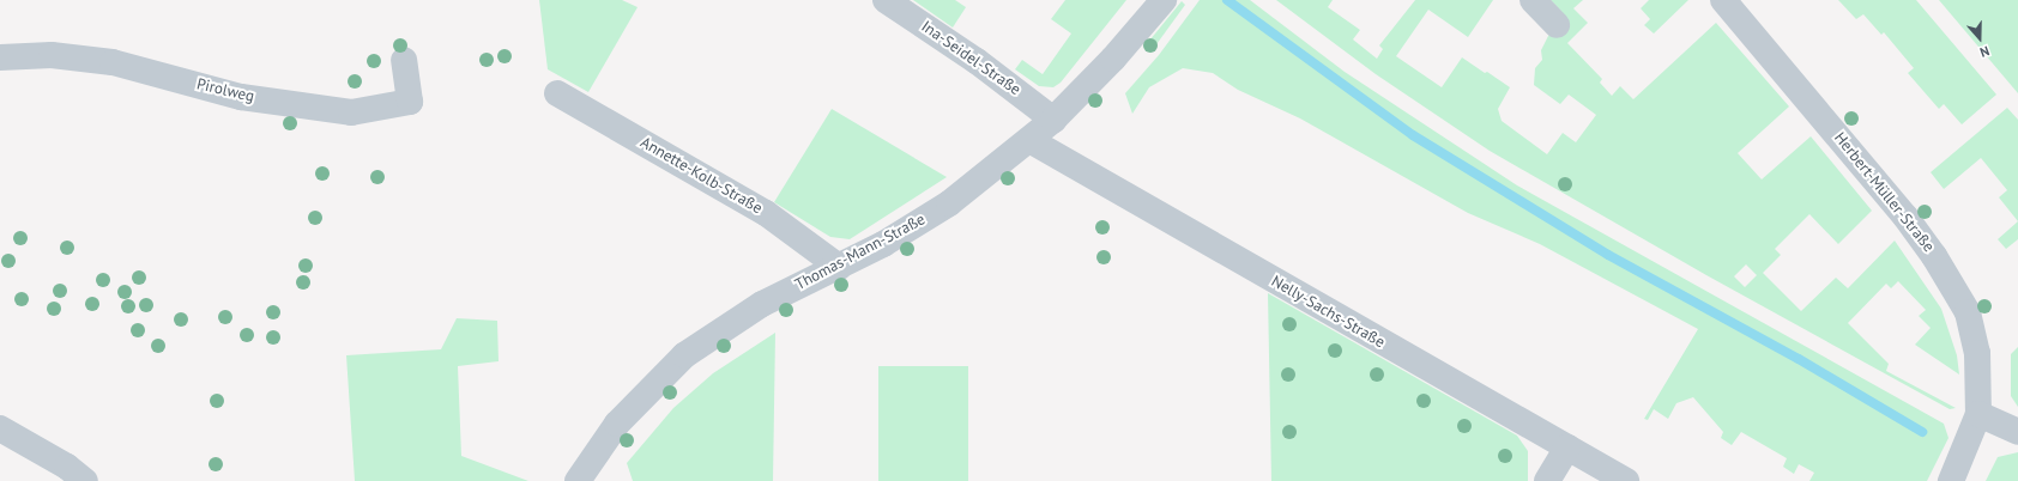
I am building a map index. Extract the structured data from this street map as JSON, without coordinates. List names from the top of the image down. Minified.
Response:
{"streets":{"street":["Ina-Seidel-Straße","Pirolweg","Annette-Kolb-Straße","Herbert-Müller-Straße","Thomas-Mann-Straße","Nelly-Sachs-Straße"]},"crossings":[["Ina-Seidel-Straße","Thomas-Mann-Straße"],["Annette-Kolb-Straße","Thomas-Mann-Straße"],["Thomas-Mann-Straße","Nelly-Sachs-Straße"]],"north":"bottom"}
